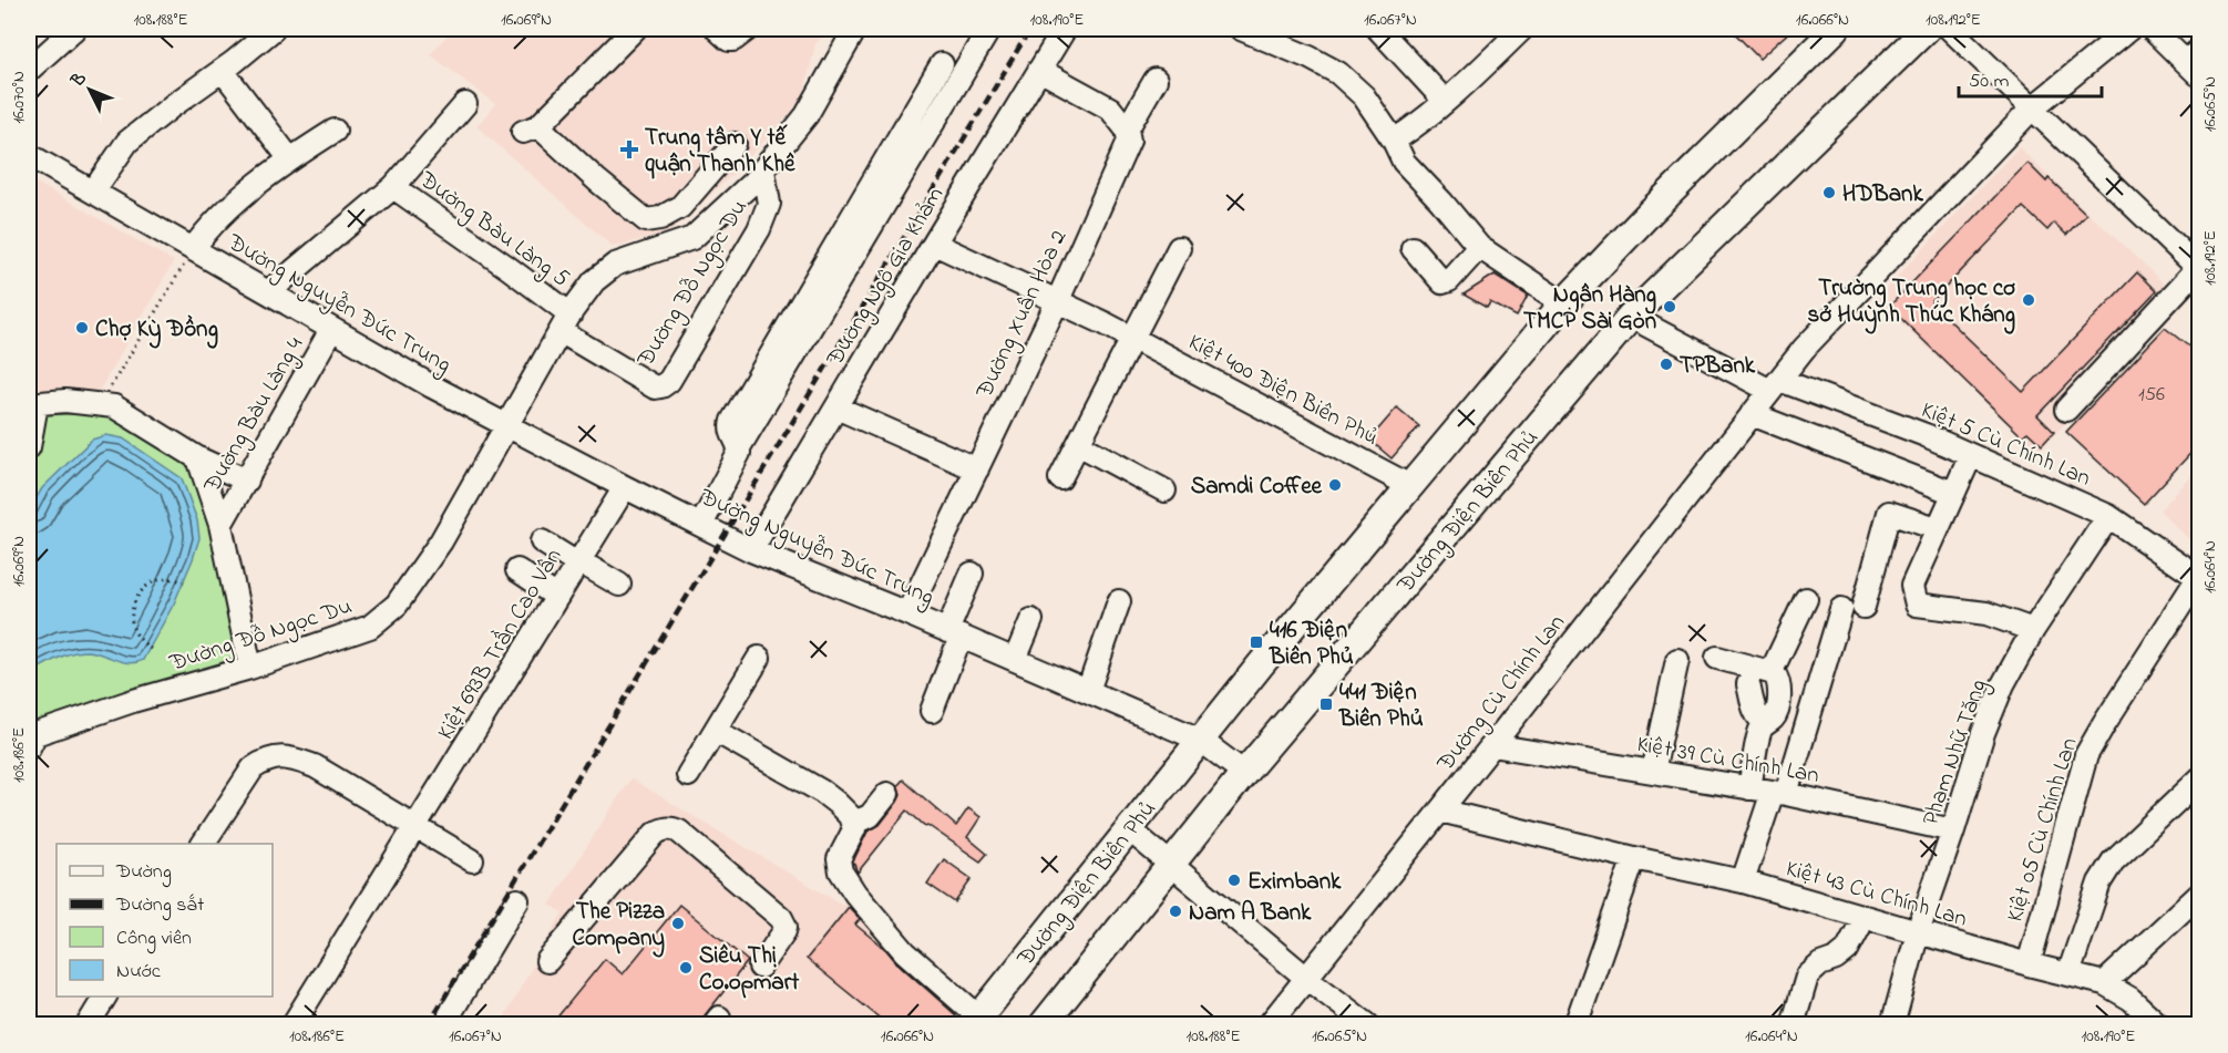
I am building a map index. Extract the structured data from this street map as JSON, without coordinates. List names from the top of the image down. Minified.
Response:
{"streets":{"main road":["Đường Điện Biên Phủ"],"street":["Đường Bàu Làng 5","Đường Ngô Gia Khảm","Đường Đỗ Ngọc Du","Đường Nguyễn Đức Trung","Đường Xuân Hòa 2","Kiệt 400 Điện Biên Phủ","Đường Bàu Làng 4","Kiệt 5 Cù Chính Lan","Kiệt 693B Trần Cao Vân","Đường Cù Chính Lan","Phạm Nhữ Tăng","Kiệt 39 Cù Chính Lan","Kiệt 05 Cù Chính Lan","Kiệt 43 Cù Chính Lan"]},"crossings":[["Đường Bàu Làng 5","Đường Đỗ Ngọc Du"],["Đường Bàu Làng 5","Đường Nguyễn Đức Trung"],["Đường Ngô Gia Khảm","Đường Nguyễn Đức Trung"],["Đường Ngô Gia Khảm","Kiệt 400 Điện Biên Phủ"],["Đường Đỗ Ngọc Du","Đường Nguyễn Đức Trung"],["Đường Nguyễn Đức Trung","Đường Xuân Hòa 2"],["Đường Nguyễn Đức Trung","Đường Bàu Làng 4"],["Đường Nguyễn Đức Trung","Đường Điện Biên Phủ"],["Đường Nguyễn Đức Trung","Kiệt 693B Trần Cao Vân"],["Đường Xuân Hòa 2","Kiệt 400 Điện Biên Phủ"],["Kiệt 400 Điện Biên Phủ","Đường Điện Biên Phủ"],["Kiệt 5 Cù Chính Lan","Đường Cù Chính Lan"],["Kiệt 5 Cù Chính Lan","Phạm Nhữ Tăng"],["Kiệt 5 Cù Chính Lan","Kiệt 05 Cù Chính Lan"],["Đường Cù Chính Lan","Kiệt 39 Cù Chính Lan"],["Đường Cù Chính Lan","Kiệt 43 Cù Chính Lan"],["Phạm Nhữ Tăng","Kiệt 39 Cù Chính Lan"],["Phạm Nhữ Tăng","Kiệt 43 Cù Chính Lan"],["Kiệt 05 Cù Chính Lan","Kiệt 43 Cù Chính Lan"]],"places":{"health":["Trung tâm Y tế quận Thanh Khê"],"other":["HDBank","Trường Trung học cơ sở Huỳnh Thúc Kháng","Ngân Hàng TMCP Sài Gòn","Chợ Kỳ Đồng","TPBank","Samdi Coffee","Eximbank","Nam A Bank","The Pizza Company","Siêu Thị Co.opmart"],"transit":["416 Điện Biên Phủ","441 Điện Biên Phủ"]},"house_numbers":["156"],"legend":["Đường","Đường sắt","Công viên","Nước"],"scale_bar":"50 m","north":"top left","coordinates":["108.188°E","16.069°N","108.190°E","16.067°N","16.066°N","108.192°E","16.070°N","16.065°N","16.064°N","108.186°E"]}
